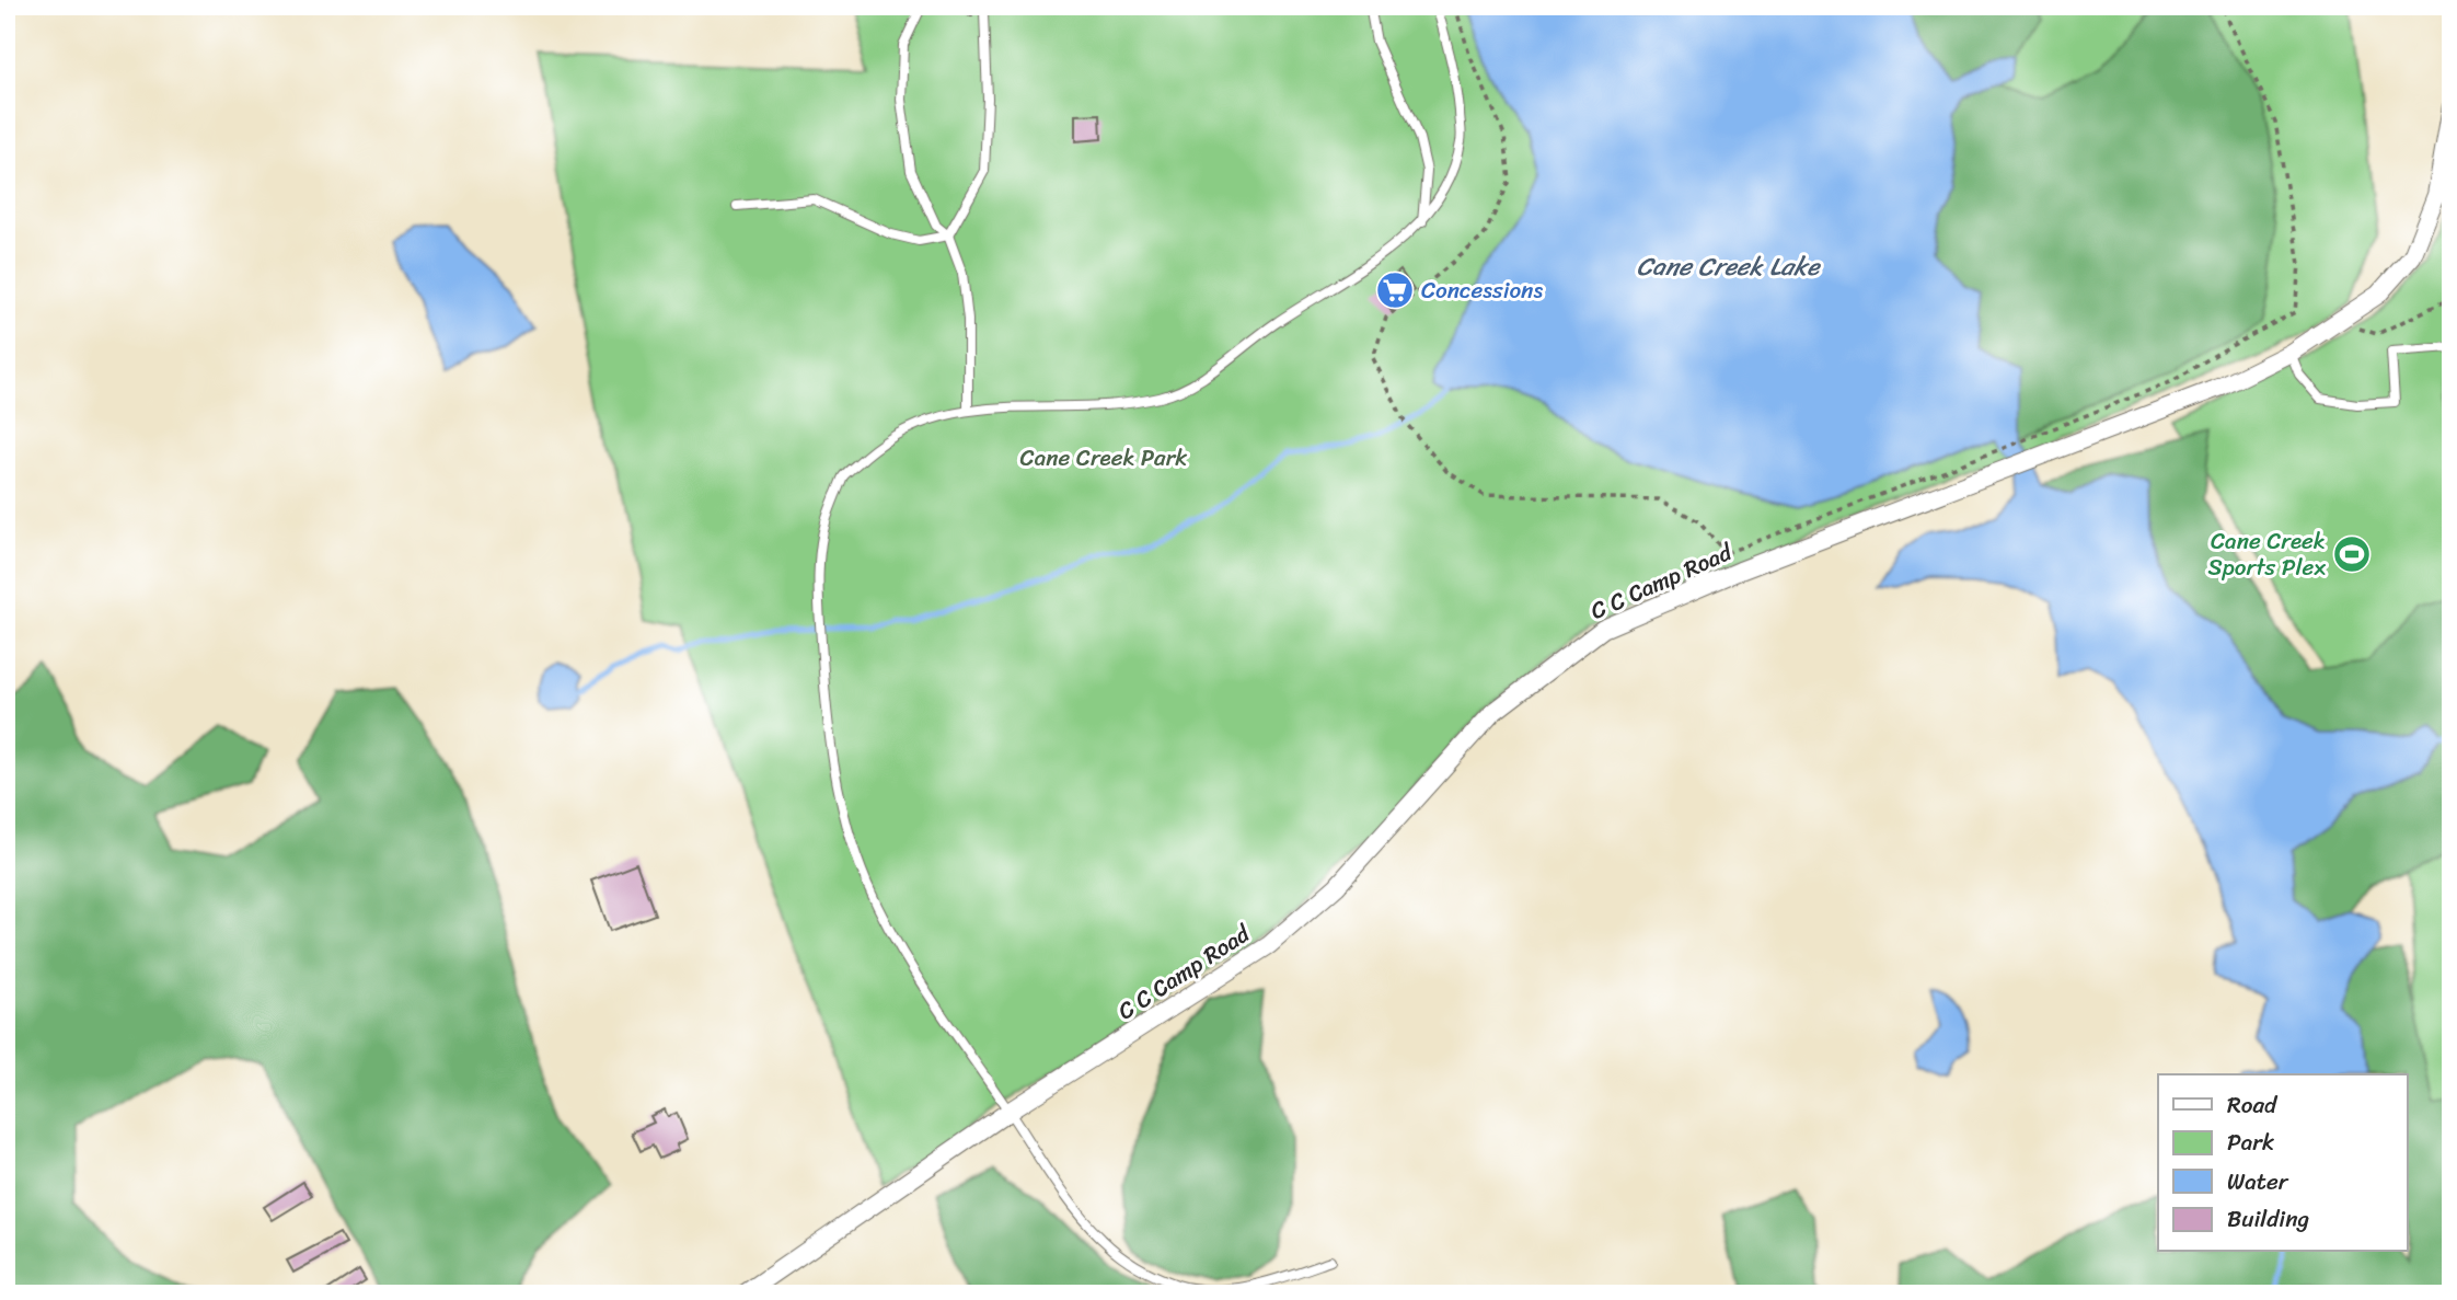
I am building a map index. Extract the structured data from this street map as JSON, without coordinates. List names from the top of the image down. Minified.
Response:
{"streets":{"street":["C C Camp Road"]},"water":["Cane Creek Lake"],"parks":["Cane Creek Park"],"places":{"supermarket":["Concessions"],"sports":["Cane Creek Sports Plex"]},"legend":["Road","Park","Water","Building"]}
